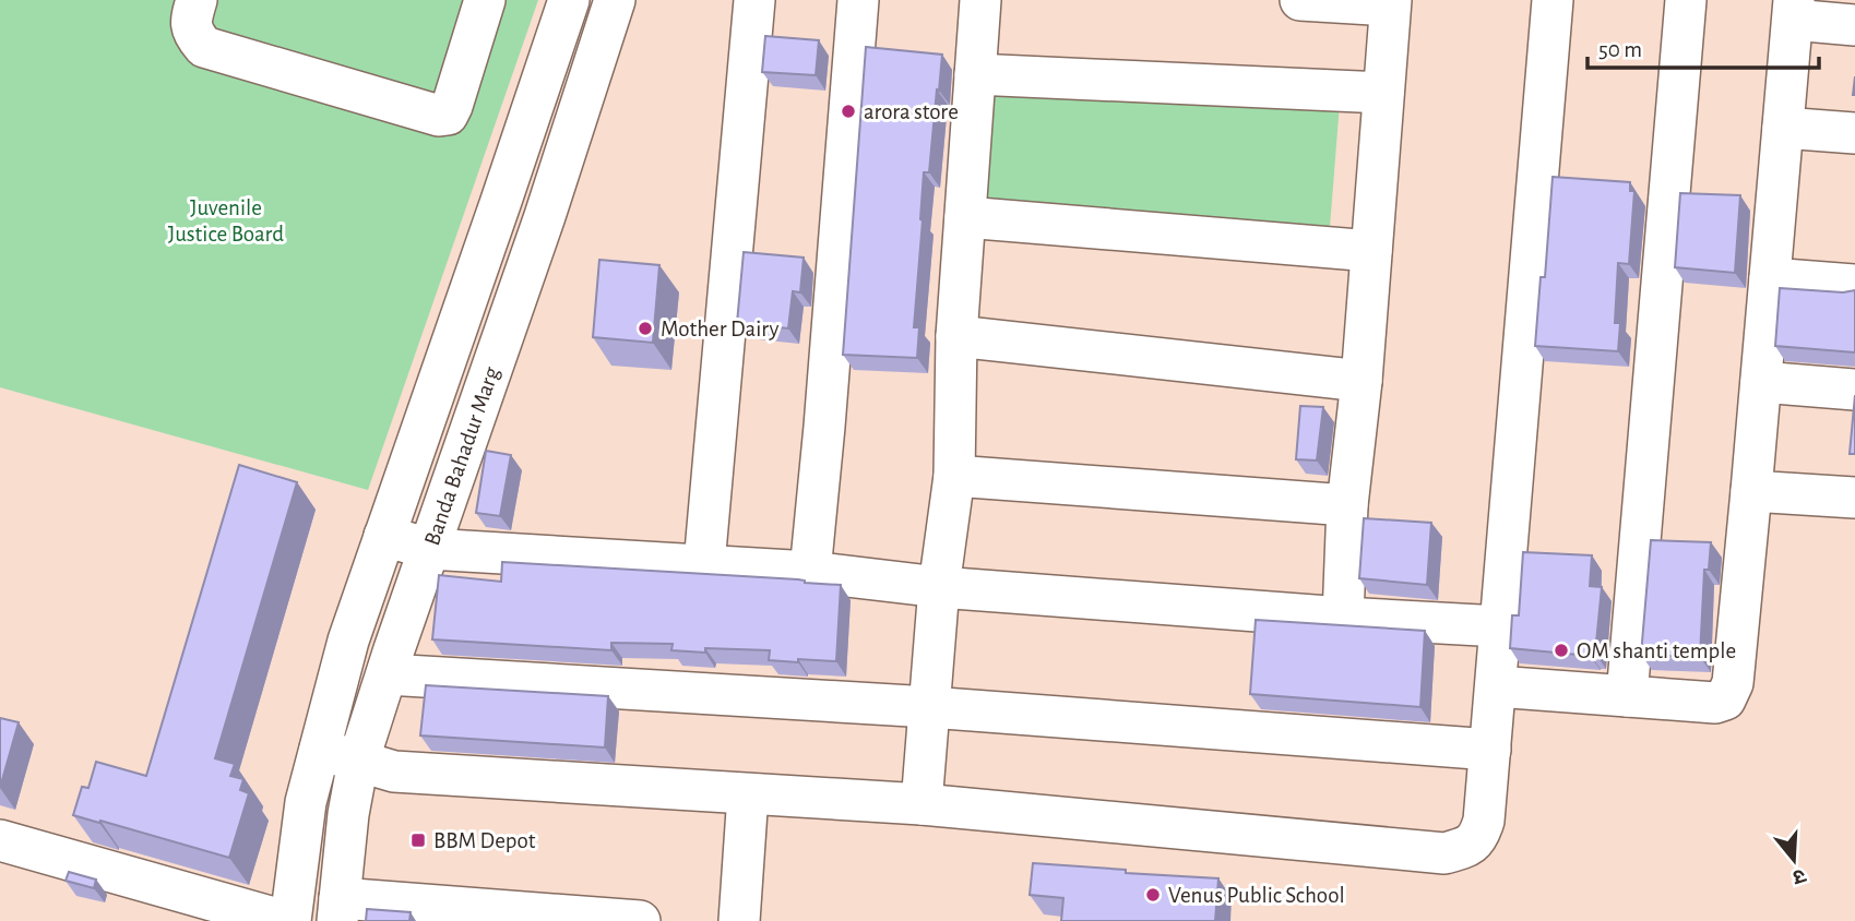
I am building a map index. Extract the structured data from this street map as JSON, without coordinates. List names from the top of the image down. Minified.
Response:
{"streets":{"street":["Banda Bahadur Marg"]},"parks":["Juvenile Justice Board"],"places":{"other":["arora store","Mother Dairy","OM shanti temple","Venus Public School"],"transit":["BBM Depot"]},"scale_bar":"50 m","north":"bottom"}
